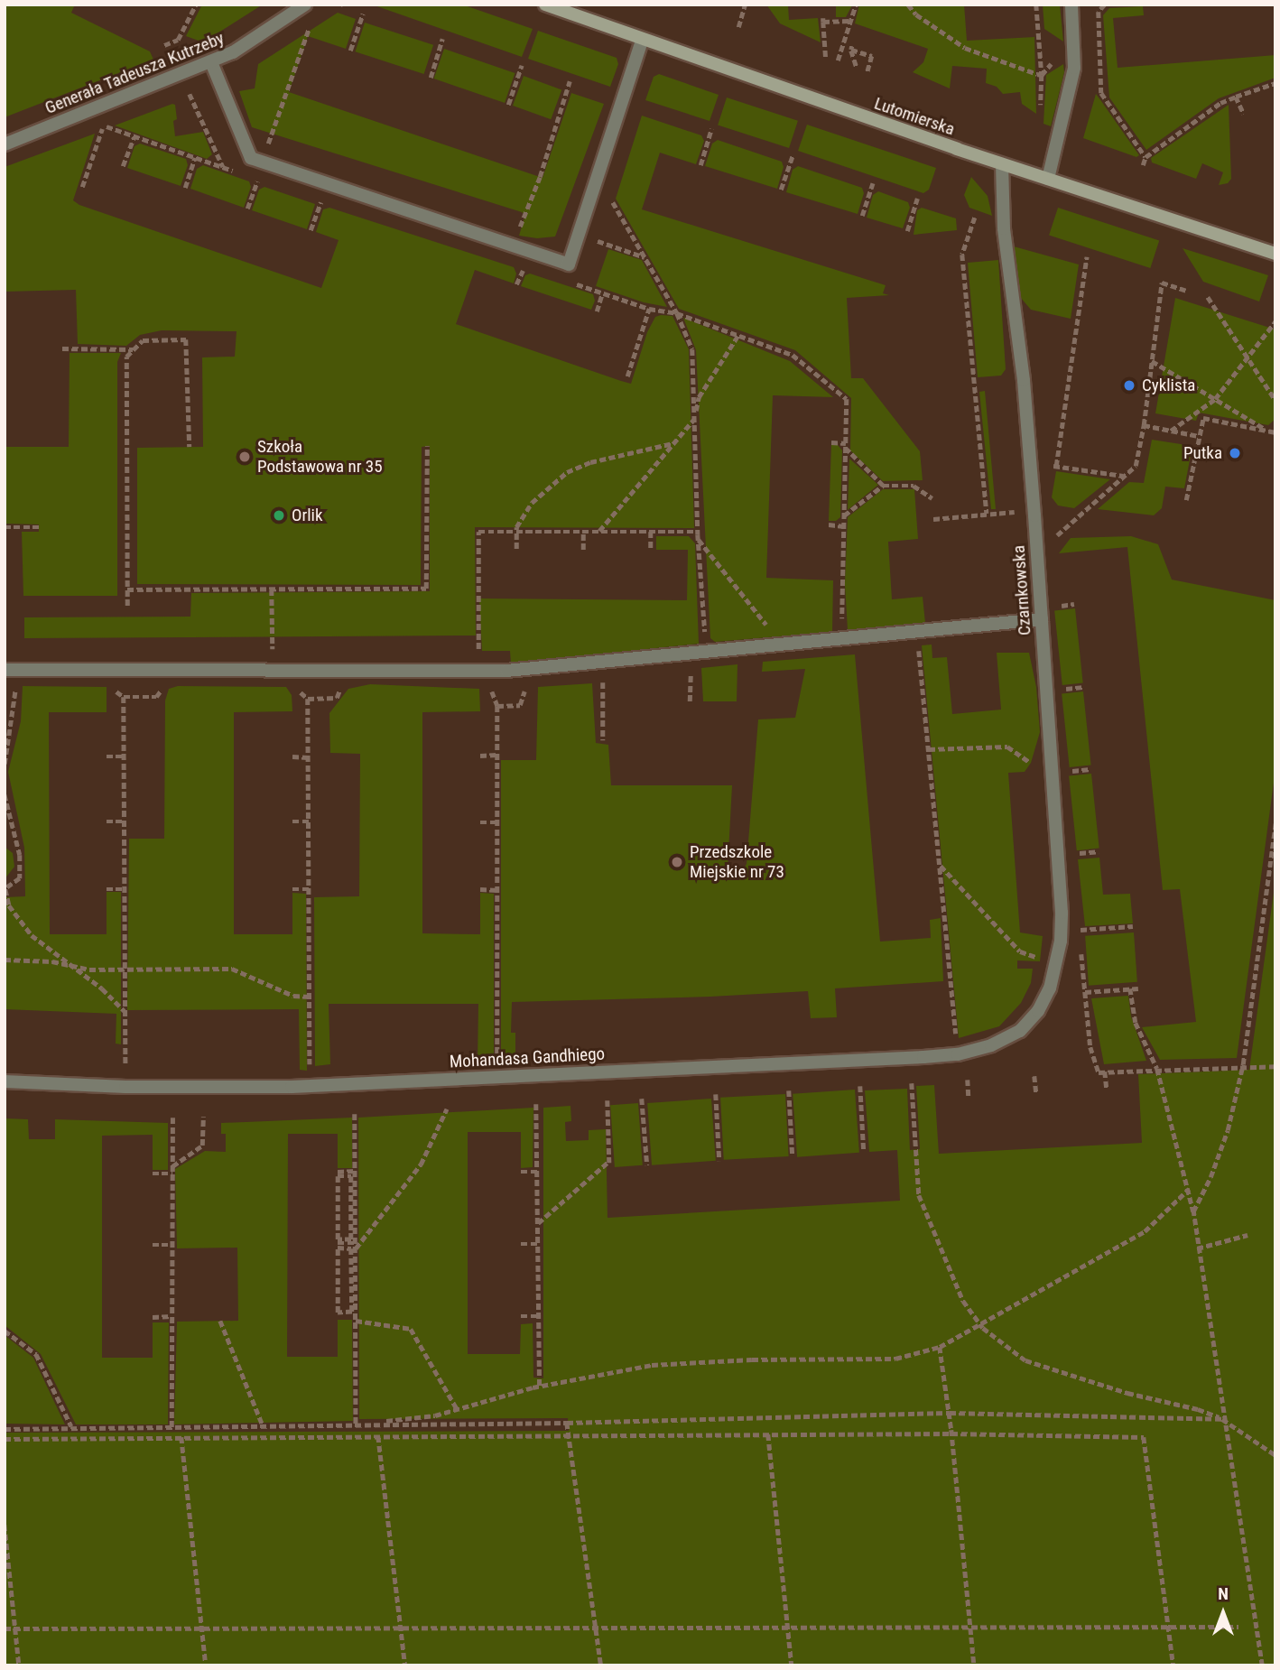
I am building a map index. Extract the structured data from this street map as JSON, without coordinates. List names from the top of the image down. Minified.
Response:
{"streets":{"main road":["Lutomierska"],"street":["Generała Tadeusza Kutrzeby","Czarnkowska","Mohandasa Gandhiego"]},"crossings":[["Lutomierska","Czarnkowska"],["Czarnkowska","Mohandasa Gandhiego"]],"places":["Cyklista","Putka","Szkoła Podstawowa nr 35","Orlik","Przedszkole Miejskie nr 73"],"north":"top"}
